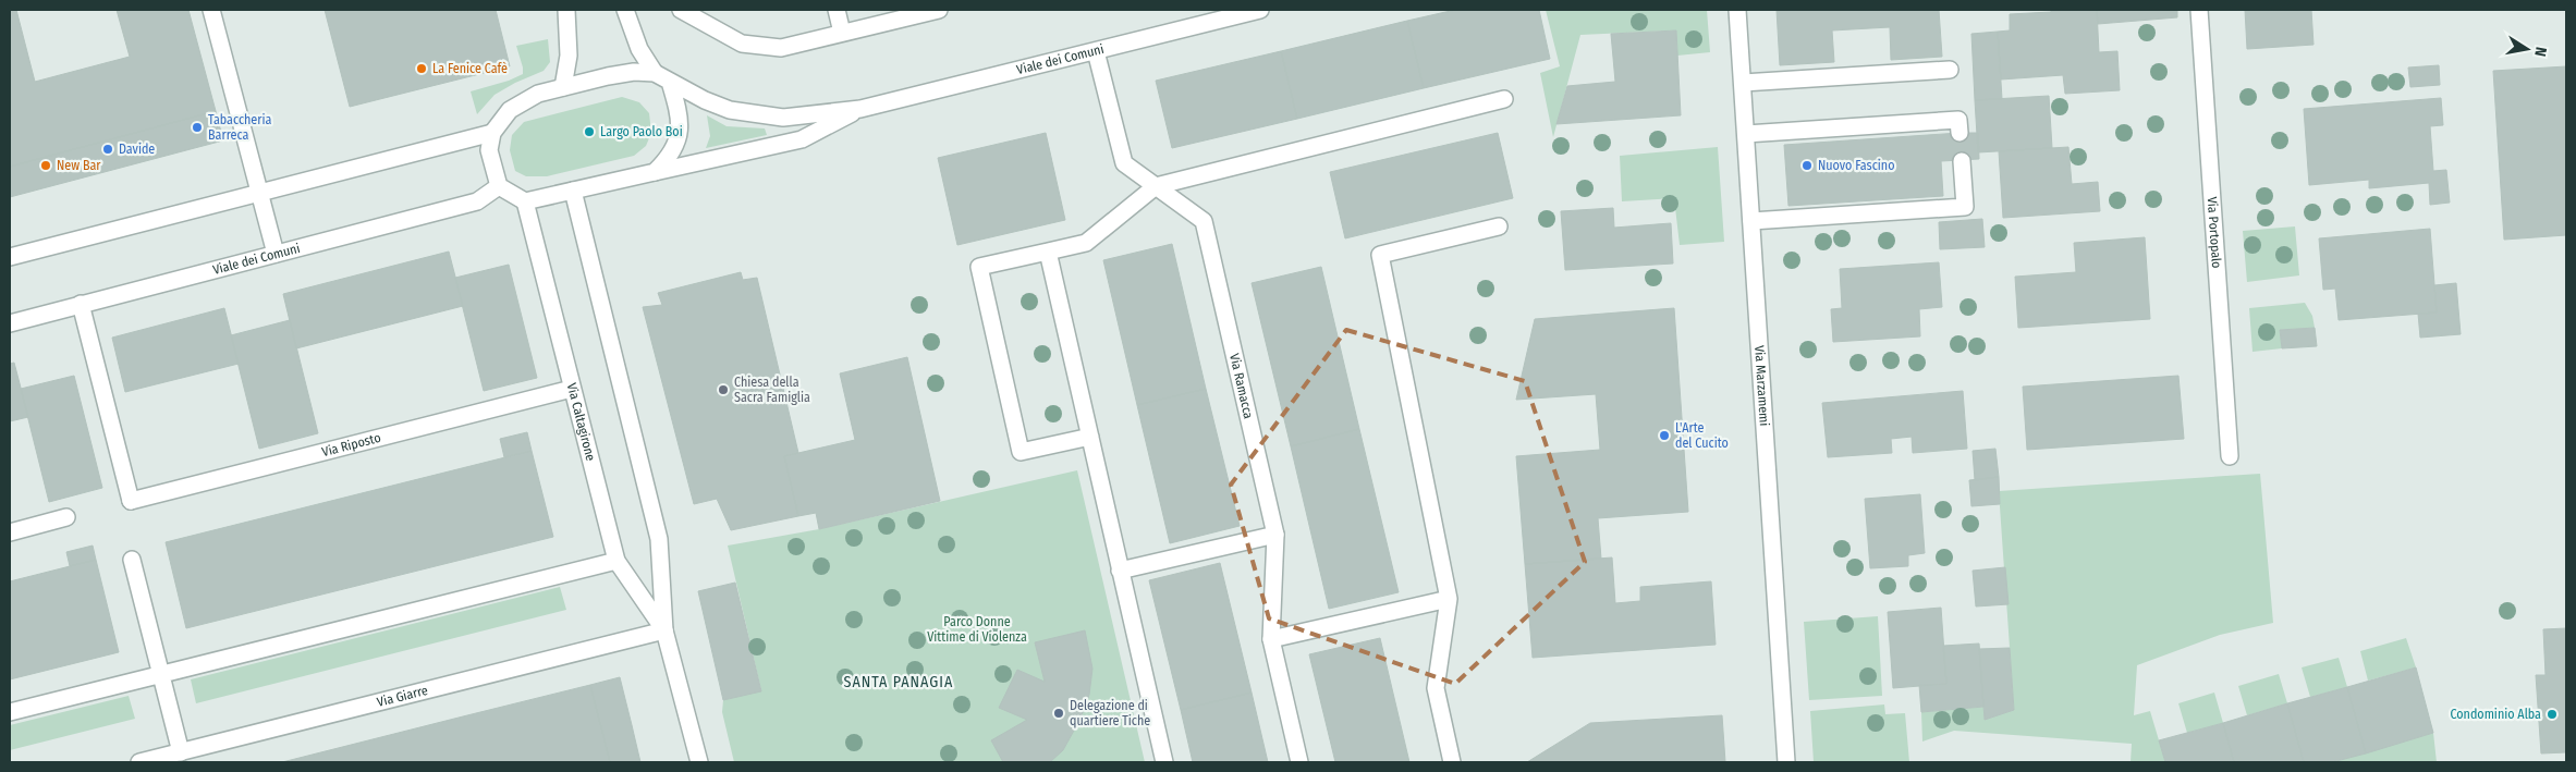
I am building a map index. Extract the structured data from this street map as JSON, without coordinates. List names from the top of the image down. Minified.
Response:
{"streets":{"street":["Viale dei Comuni","Via Portopalo","Via Marzamemi","Via Ramacca","Via Caltagirone","Via Riposto","Via Giarre"]},"crossings":[["Viale dei Comuni","Via Ramacca"],["Viale dei Comuni","Via Riposto"],["Via Caltagirone","Via Riposto"],["Via Caltagirone","Via Giarre"]],"districts":["SANTA PANAGIA"],"parks":["Parco Donne Vittime di Violenza"],"places":["La Fenice Cafè","Tabaccheria Barreca","Largo Paolo Boi","Davide","New Bar","Nuovo Fascino","Chiesa della Sacra Famiglia","L'Arte del Cucito","Delegazione di quartiere Tiche","Condominio Alba"],"north":"right"}
